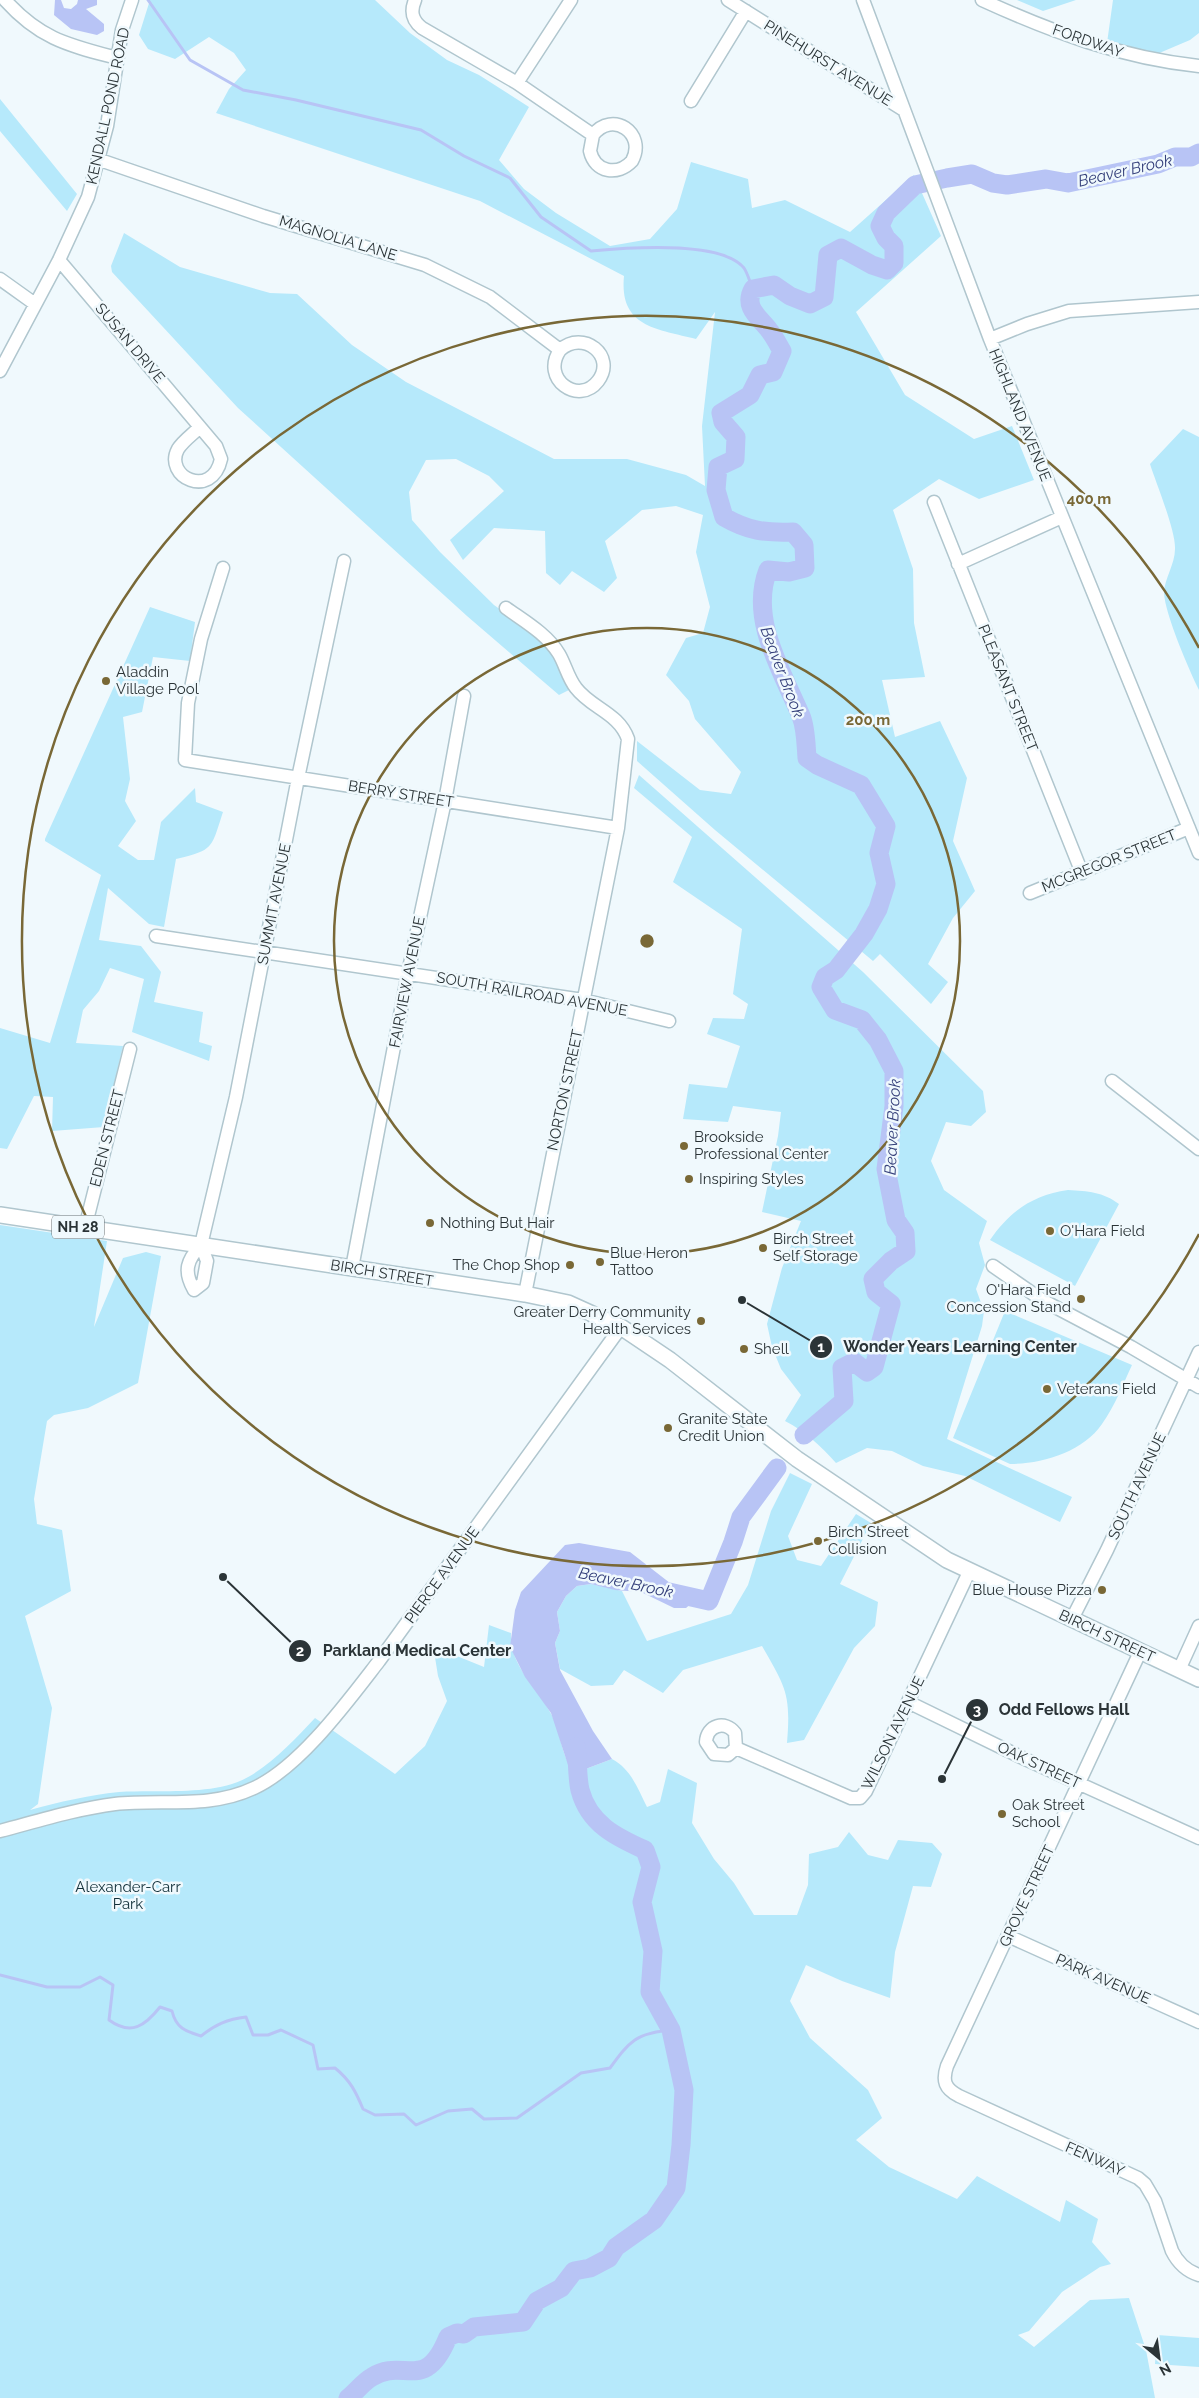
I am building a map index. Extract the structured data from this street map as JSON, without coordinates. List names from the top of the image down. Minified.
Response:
{"streets":{"main road":["NH 28","BIRCH STREET"],"street":["FORDWAY","PINEHURST AVENUE","KENDALL POND ROAD","MAGNOLIA LANE","SUSAN DRIVE","HIGHLAND AVENUE","PLEASANT STREET","BERRY STREET","MCGREGOR STREET","SUMMIT AVENUE","FAIRVIEW AVENUE","SOUTH RAILROAD AVENUE","NORTON STREET","EDEN STREET","SOUTH AVENUE","PIERCE AVENUE","WILSON AVENUE","OAK STREET","GROVE STREET","PARK AVENUE","FENWAY"]},"crossings":[["PINEHURST AVENUE","HIGHLAND AVENUE"],["KENDALL POND ROAD","MAGNOLIA LANE"],["KENDALL POND ROAD","SUSAN DRIVE"],["HIGHLAND AVENUE","MCGREGOR STREET"],["PLEASANT STREET","MCGREGOR STREET"],["BERRY STREET","SUMMIT AVENUE"],["BERRY STREET","FAIRVIEW AVENUE"],["BERRY STREET","NORTON STREET"],["SUMMIT AVENUE","SOUTH RAILROAD AVENUE"],["SUMMIT AVENUE","BIRCH STREET"],["FAIRVIEW AVENUE","SOUTH RAILROAD AVENUE"],["FAIRVIEW AVENUE","BIRCH STREET"],["SOUTH RAILROAD AVENUE","NORTON STREET"],["NORTON STREET","BIRCH STREET"],["EDEN STREET","BIRCH STREET"],["BIRCH STREET","SOUTH AVENUE"],["BIRCH STREET","PIERCE AVENUE"],["BIRCH STREET","WILSON AVENUE"],["BIRCH STREET","GROVE STREET"],["WILSON AVENUE","OAK STREET"],["OAK STREET","GROVE STREET"],["GROVE STREET","PARK AVENUE"],["GROVE STREET","FENWAY"]],"water":["Beaver Brook"],"parks":["Alexander-Carr Park"],"places":["Aladdin Village Pool","Brookside Professional Center","Inspiring Styles","Nothing But Hair","O'Hara Field","Birch Street Self Storage","Blue Heron Tattoo","The Chop Shop","O'Hara Field Concession Stand","Wonder Years Learning Center","Greater Derry Community Health Services","Shell","Veterans Field","Granite State Credit Union","Birch Street Collision","Parkland Medical Center","Blue House Pizza","Odd Fellows Hall","Oak Street School"],"north":"bottom right","rings":["400 m","200 m"]}
